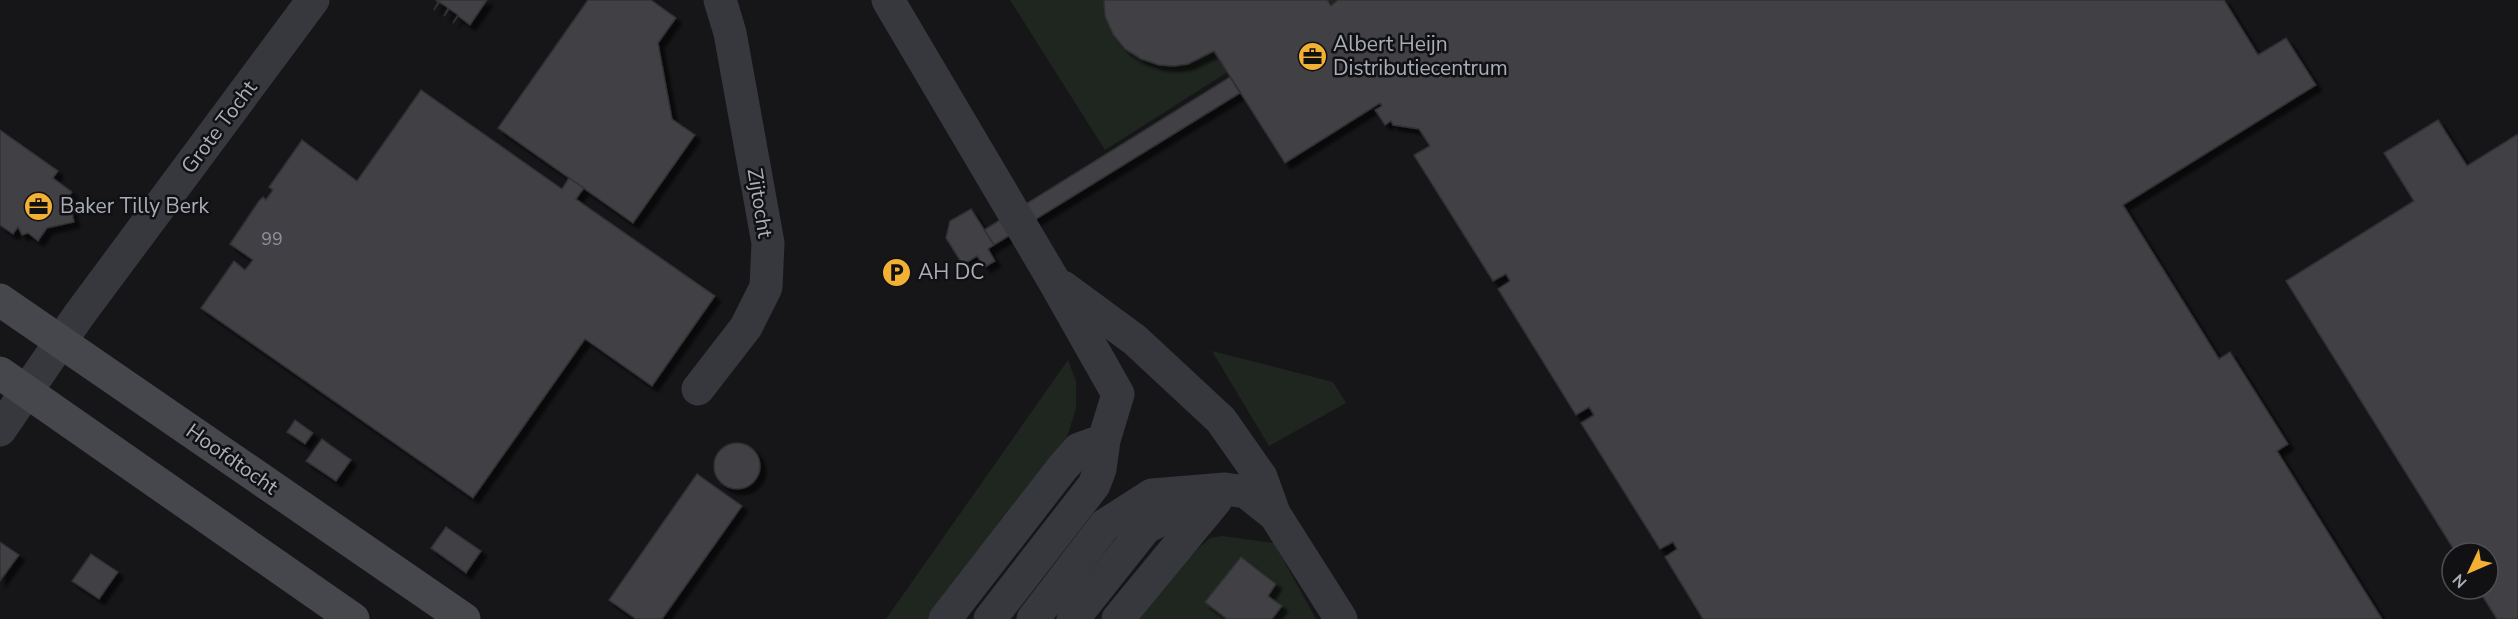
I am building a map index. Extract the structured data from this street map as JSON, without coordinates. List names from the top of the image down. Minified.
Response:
{"streets":{"main road":["Hoofdtocht"],"street":["Grote Tocht","Zijtocht"]},"crossings":[["Grote Tocht","Hoofdtocht"]],"places":{"office":["Albert Heijn Distributiecentrum","Baker Tilly Berk"],"parking":["AH DC"]},"house_numbers":["99"],"north":"bottom left"}
